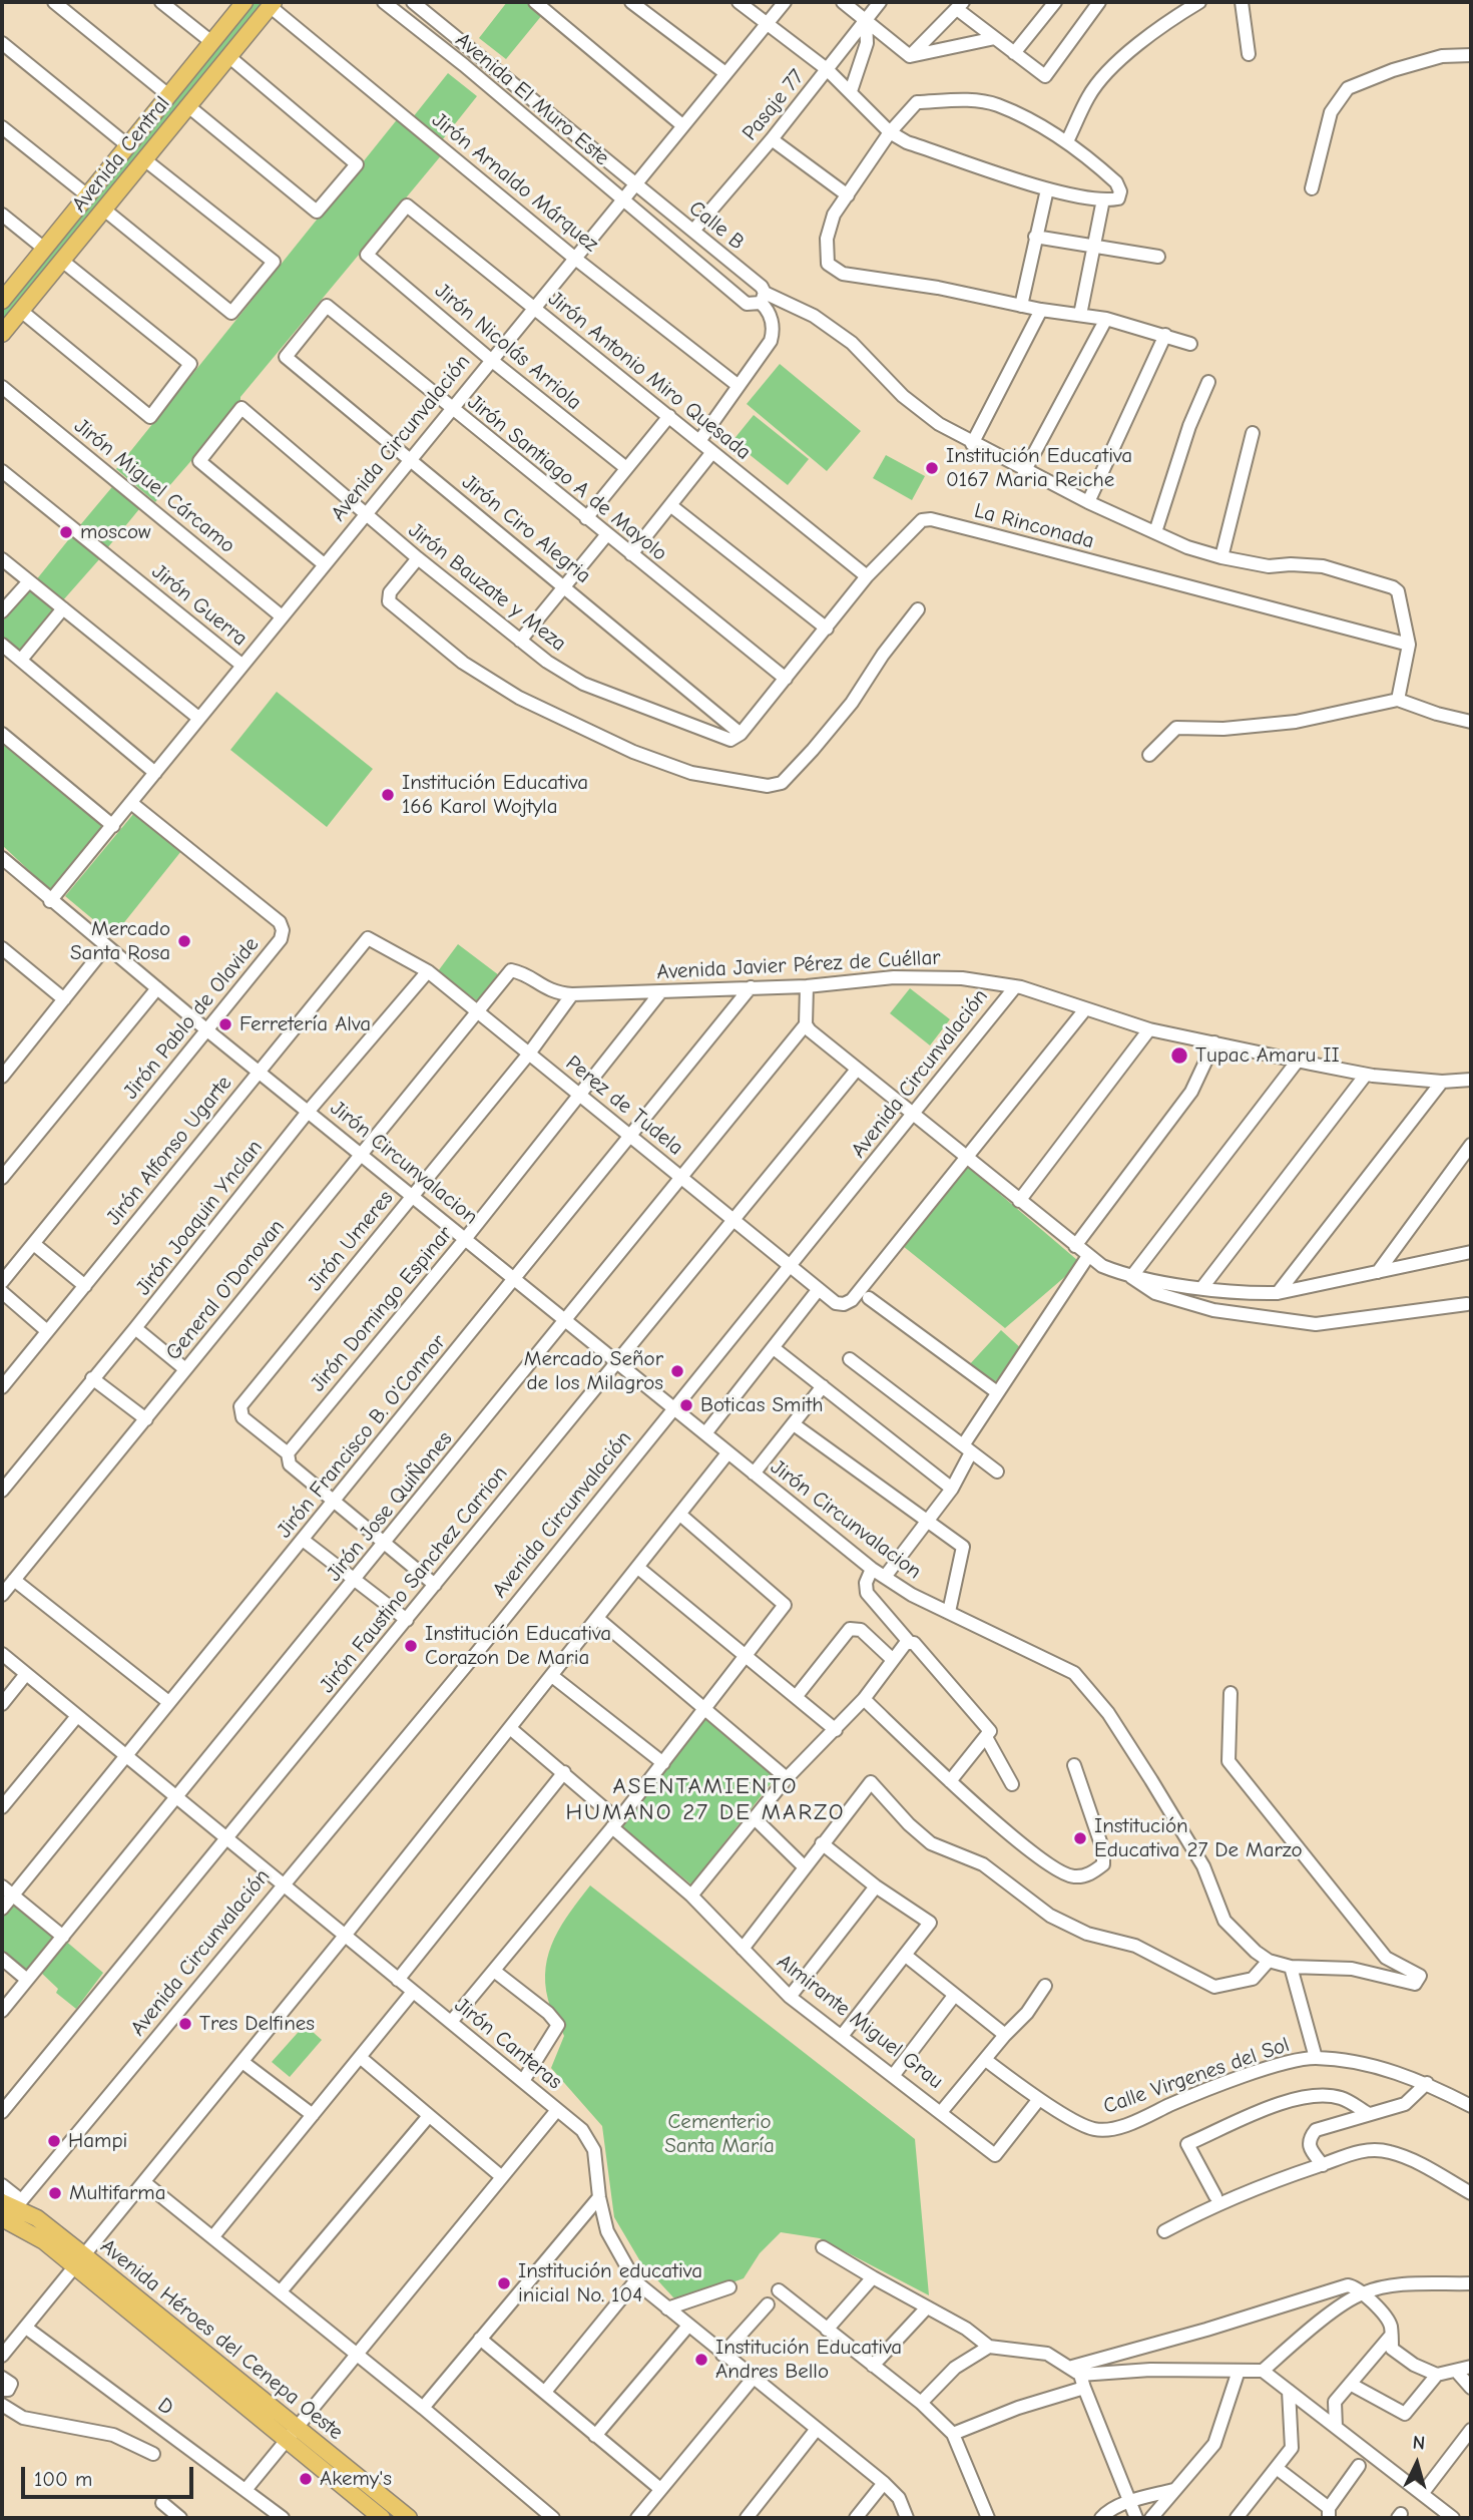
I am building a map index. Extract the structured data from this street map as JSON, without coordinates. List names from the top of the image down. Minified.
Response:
{"streets":{"main road":["Avenida Central","Avenida Héroes del Cenepa Oeste"],"street":["Avenida El Muro Este","Pasaje 77","Jirón Arnaldo Márquez","Calle B","Jirón Nicolás Arriola","Jirón Antonio Miro Quesada","Avenida Circunvalación","Jirón Santiago A de Mayolo","Jirón Miguel Cárcamo","La Rinconada","Jirón Ciro Alegria","Jirón Bauzate y Meza","Jirón Guerra","Avenida Javier Pérez de Cuéllar","Jirón Pablo de Olavide","Perez de Tudela","Jirón Alfonso Ugarte","Jirón Circunvalacion","Jirón Joaquin Ynclan","Jirón Umeres","General O'Donovan","Jirón Domingo Espinar","Jirón Francisco B. O'Connor","Jirón Jose QuiÑones","Jirón Faustino Sanchez Carrion","Almirante Miguel Grau","Jirón Canteras","Calle Virgenes del Sol","D"]},"crossings":[["Avenida El Muro Este","Calle B"],["Avenida El Muro Este","Avenida Circunvalación"],["Pasaje 77","Calle B"],["Avenida Central","Jirón Arnaldo Márquez"],["Jirón Arnaldo Márquez","Avenida Circunvalación"],["Calle B","Avenida Circunvalación"],["Jirón Nicolás Arriola","Jirón Antonio Miro Quesada"],["Jirón Nicolás Arriola","Avenida Circunvalación"],["Jirón Antonio Miro Quesada","Avenida Circunvalación"],["Jirón Antonio Miro Quesada","La Rinconada"],["Avenida Circunvalación","Jirón Santiago A de Mayolo"],["Avenida Circunvalación","Jirón Miguel Cárcamo"],["Avenida Circunvalación","Jirón Ciro Alegria"],["Avenida Circunvalación","Jirón Bauzate y Meza"],["Avenida Circunvalación","Jirón Guerra"],["Avenida Circunvalación","Avenida Javier Pérez de Cuéllar"],["Avenida Circunvalación","Jirón Pablo de Olavide"],["Avenida Circunvalación","Perez de Tudela"],["Avenida Circunvalación","Jirón Circunvalacion"],["Avenida Circunvalación","Jirón Canteras"],["Avenida Circunvalación","Avenida Héroes del Cenepa Oeste"],["Jirón Santiago A de Mayolo","La Rinconada"],["Jirón Santiago A de Mayolo","Jirón Ciro Alegria"],["La Rinconada","Jirón Ciro Alegria"],["La Rinconada","Jirón Bauzate y Meza"],["Jirón Ciro Alegria","Jirón Bauzate y Meza"],["Avenida Javier Pérez de Cuéllar","Perez de Tudela"],["Avenida Javier Pérez de Cuéllar","Jirón Umeres"],["Avenida Javier Pérez de Cuéllar","General O'Donovan"],["Avenida Javier Pérez de Cuéllar","Jirón Domingo Espinar"],["Avenida Javier Pérez de Cuéllar","Jirón Francisco B. O'Connor"],["Jirón Pablo de Olavide","Jirón Circunvalacion"],["Perez de Tudela","Jirón Alfonso Ugarte"],["Perez de Tudela","Jirón Joaquin Ynclan"],["Perez de Tudela","Jirón Umeres"],["Perez de Tudela","General O'Donovan"],["Perez de Tudela","Jirón Domingo Espinar"],["Perez de Tudela","Jirón Francisco B. O'Connor"],["Perez de Tudela","Jirón Jose QuiÑones"],["Perez de Tudela","Jirón Faustino Sanchez Carrion"],["Jirón Alfonso Ugarte","Jirón Circunvalacion"],["Jirón Circunvalacion","Jirón Joaquin Ynclan"],["Jirón Circunvalacion","Jirón Umeres"],["Jirón Circunvalacion","General O'Donovan"],["Jirón Circunvalacion","Jirón Domingo Espinar"],["Jirón Circunvalacion","Jirón Francisco B. O'Connor"],["Jirón Circunvalacion","Jirón Jose QuiÑones"],["Jirón Circunvalacion","Jirón Faustino Sanchez Carrion"],["Jirón Umeres","Jirón Domingo Espinar"],["Jirón Francisco B. O'Connor","Jirón Canteras"],["Jirón Jose QuiÑones","Jirón Canteras"],["Jirón Faustino Sanchez Carrion","Jirón Canteras"],["Almirante Miguel Grau","Calle Virgenes del Sol"]],"districts":["ASENTAMIENTO HUMANO 27 DE MARZO"],"parks":["Cementerio Santa María"],"places":["Institución Educativa 0167 Maria Reiche","moscow","Institución Educativa 166 Karol Wojtyla","Mercado Santa Rosa","Ferretería Alva","Tupac Amaru II","Mercado Señor de los Milagros","Boticas Smith","Institución Educativa Corazon De Maria","Institución Educativa 27 De Marzo","Tres Delfines","Hampi","Multifarma","Institución educativa inicial No. 104","Institución Educativa Andres Bello","Akemy's"],"scale_bar":"100 m","north":"top"}
